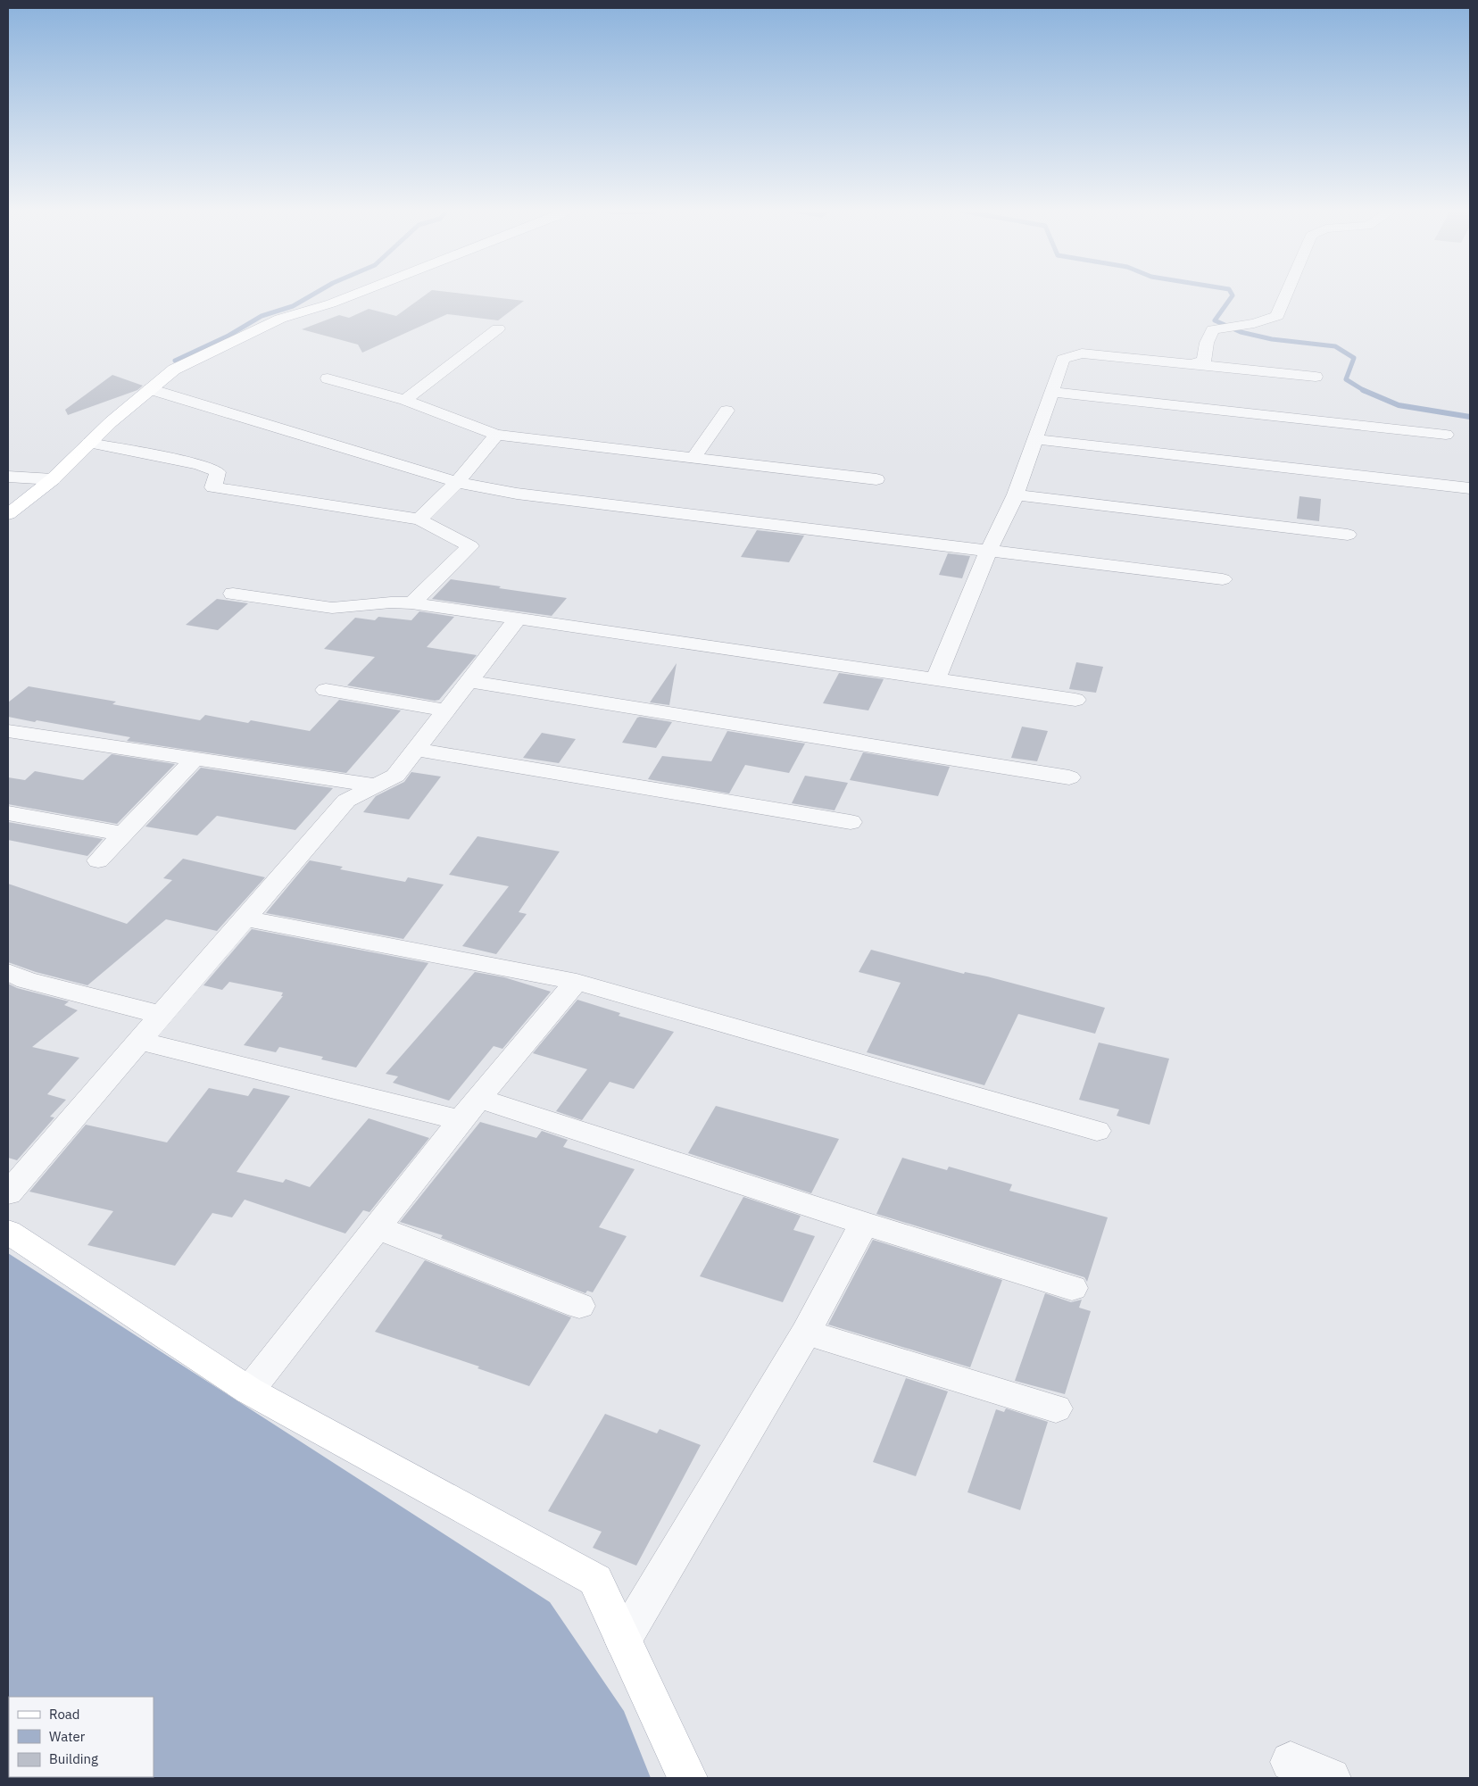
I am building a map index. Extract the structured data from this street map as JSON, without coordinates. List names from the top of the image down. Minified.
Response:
{"legend":["Road","Water","Building"]}
